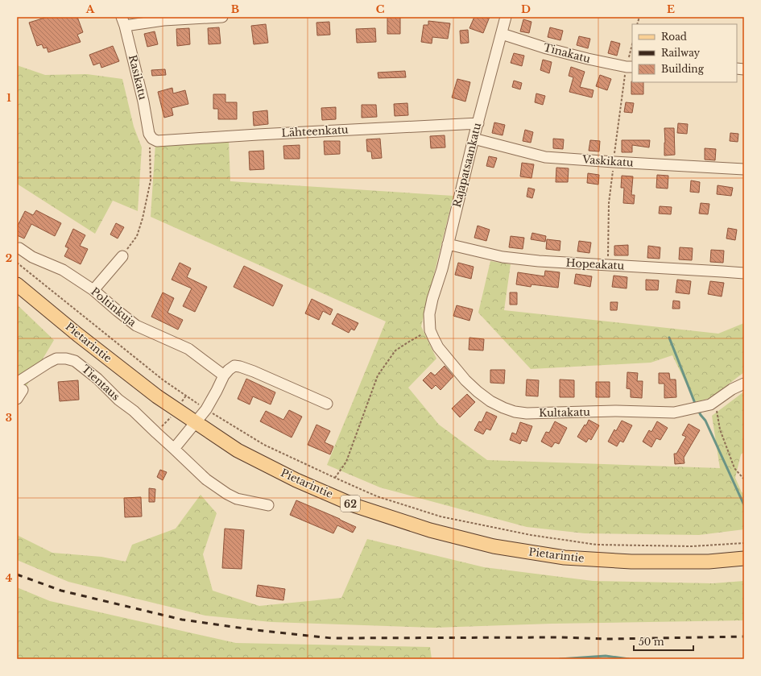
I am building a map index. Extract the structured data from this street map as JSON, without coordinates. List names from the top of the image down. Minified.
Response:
{"streets":{"main road":["Pietarintie","62"],"street":["Tinakatu","Rasikatu","Lähteenkatu","Vaskikatu","Rajapatsaankatu","Hopeakatu","Poltinkuja","Tientaus","Kultakatu"]},"crossings":[["Tinakatu","Rajapatsaankatu"],["Rasikatu","Lähteenkatu"],["Lähteenkatu","Rajapatsaankatu"],["Vaskikatu","Rajapatsaankatu"],["Rajapatsaankatu","Hopeakatu"],["Rajapatsaankatu","Kultakatu"]],"legend":["Road","Railway","Building"],"scale_bar":"50 m","grid":{"columns":["A","B","C","D","E"],"rows":["1","2","3","4"]}}
